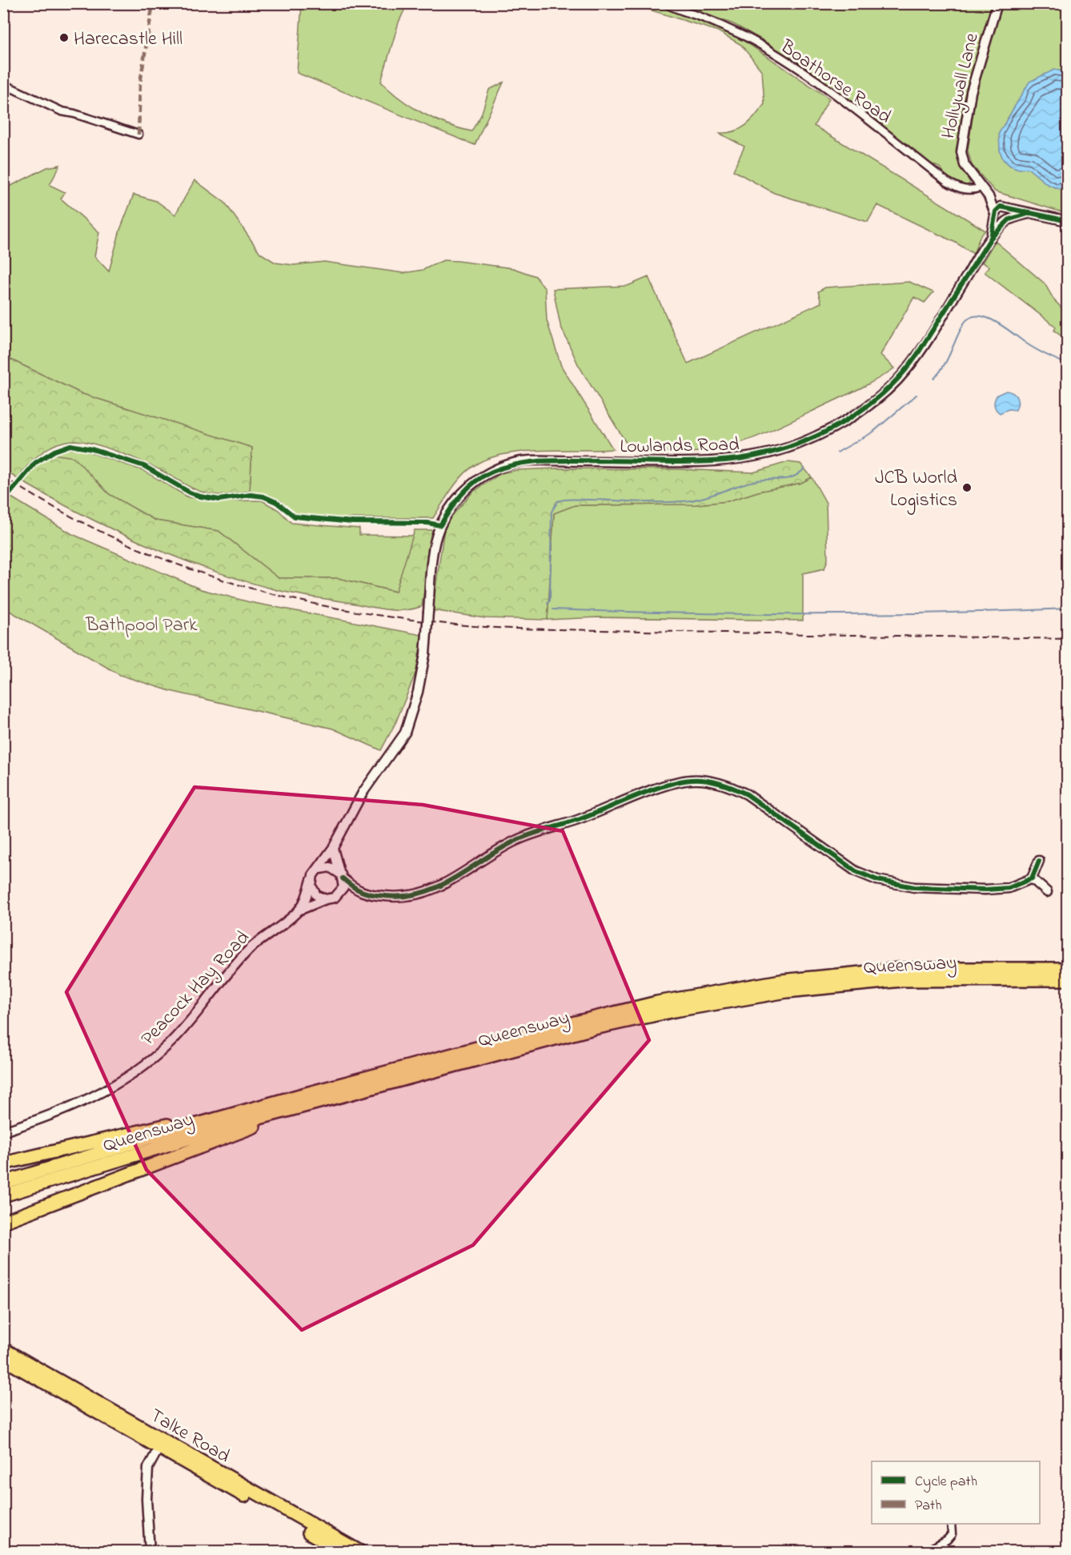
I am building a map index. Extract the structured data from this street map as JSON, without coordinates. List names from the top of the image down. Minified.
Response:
{"streets":{"highway":["Queensway","Talke Road"],"street":["Boathorse Road","Hollywall Lane","Lowlands Road","Peacock Hay Road"]},"crossings":[["Boathorse Road","Hollywall Lane"],["Hollywall Lane","Lowlands Road"]],"parks":["Bathpool Park"],"places":["Harecastle Hill","JCB World Logistics"],"legend":["Cycle path","Path"]}
